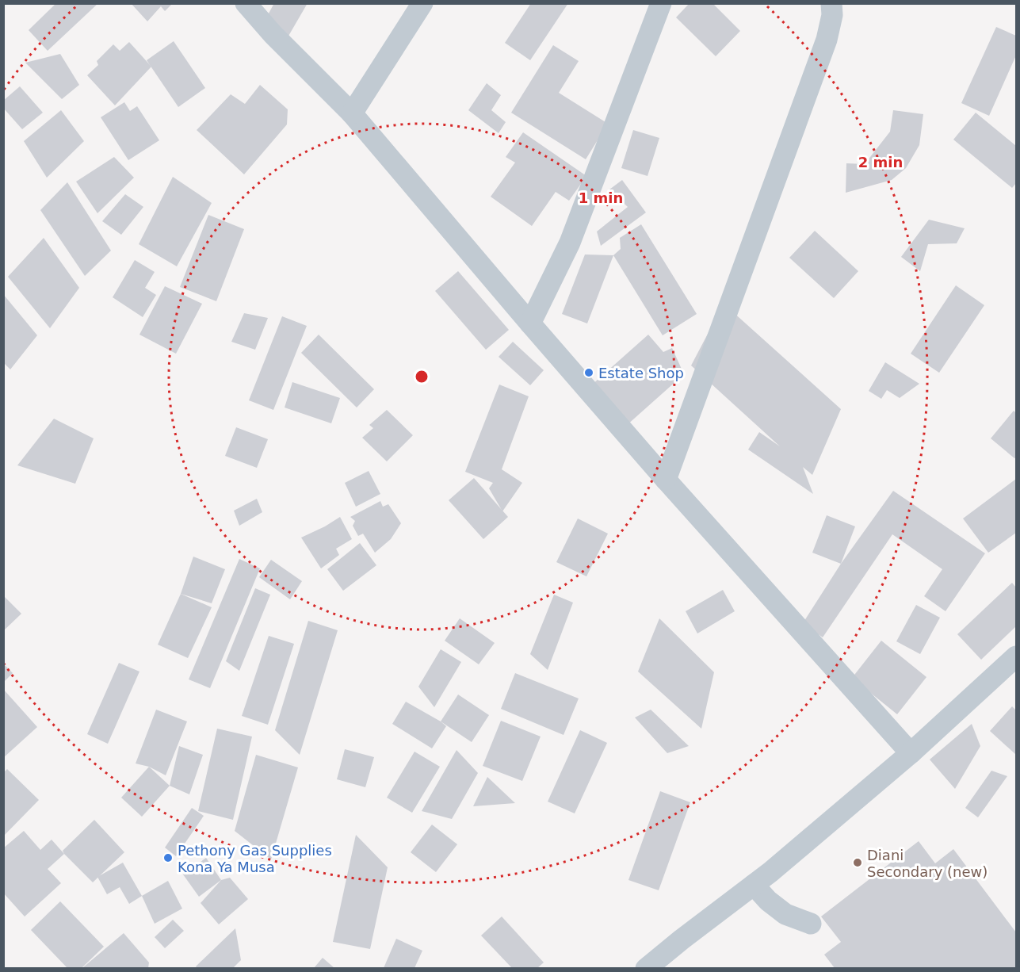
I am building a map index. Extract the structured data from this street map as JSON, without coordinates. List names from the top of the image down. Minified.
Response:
{"places":["Estate Shop","Pethony Gas Supplies Kona Ya Musa","Diani Secondary (new)"],"rings":["2 min","1 min"]}
